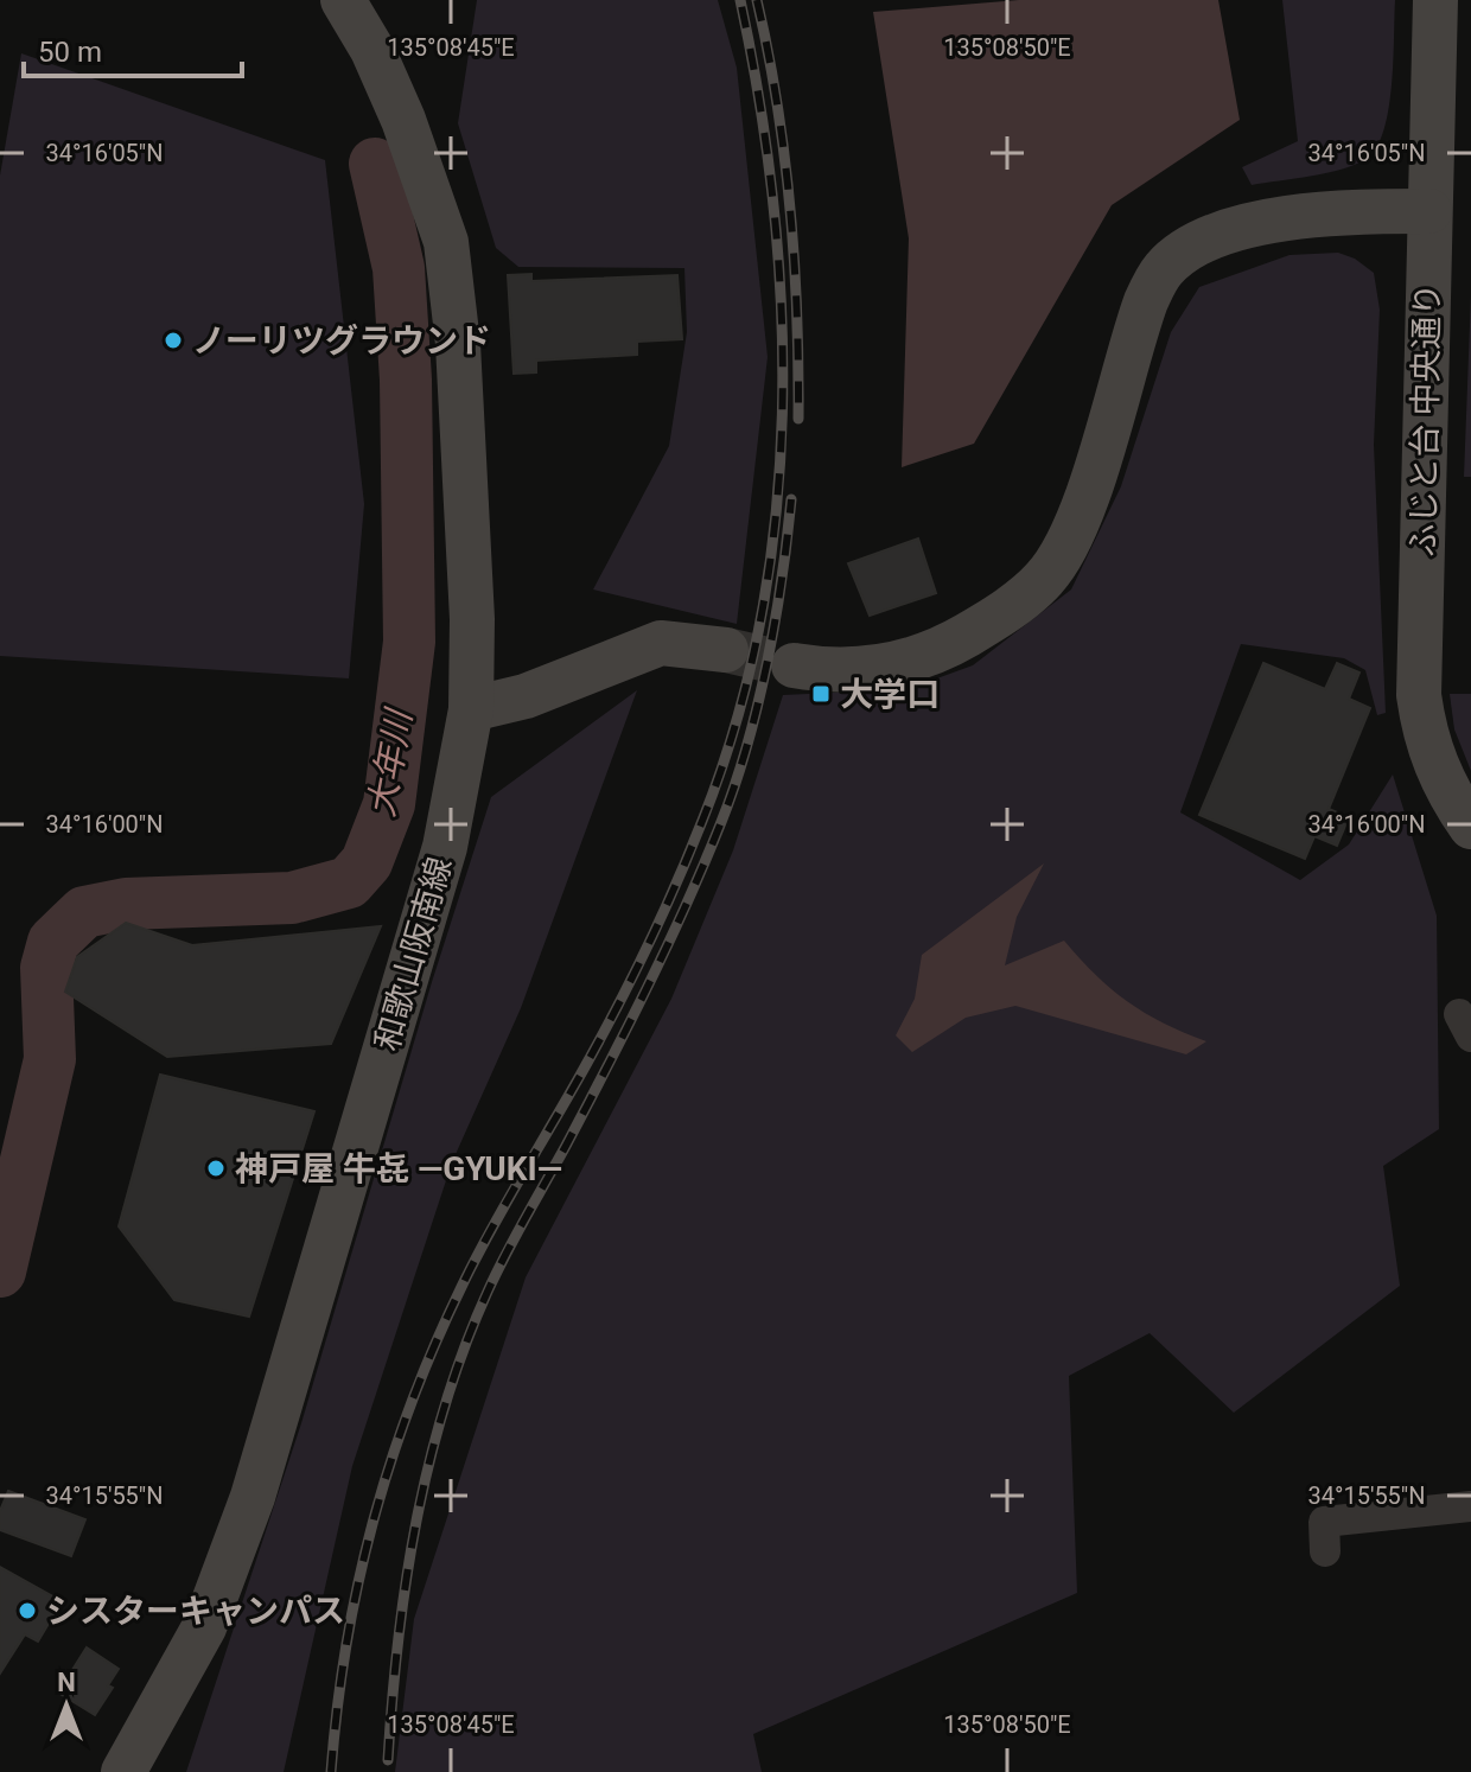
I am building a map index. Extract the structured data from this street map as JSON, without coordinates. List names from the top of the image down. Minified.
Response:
{"streets":{"street":["ふじと台 中央通り","和歌山阪南線"]},"water":["大年川"],"places":{"other":["ノーリツグラウンド","神戸屋 牛㐂 ―GYUKI―","シスターキャンパス"],"transit":["大学口"]},"scale_bar":"50 m","north":"top","coordinates":["135°08'45\"E","135°08'50\"E","34°16'05\"N","34°16'00\"N","34°15'55\"N"]}
